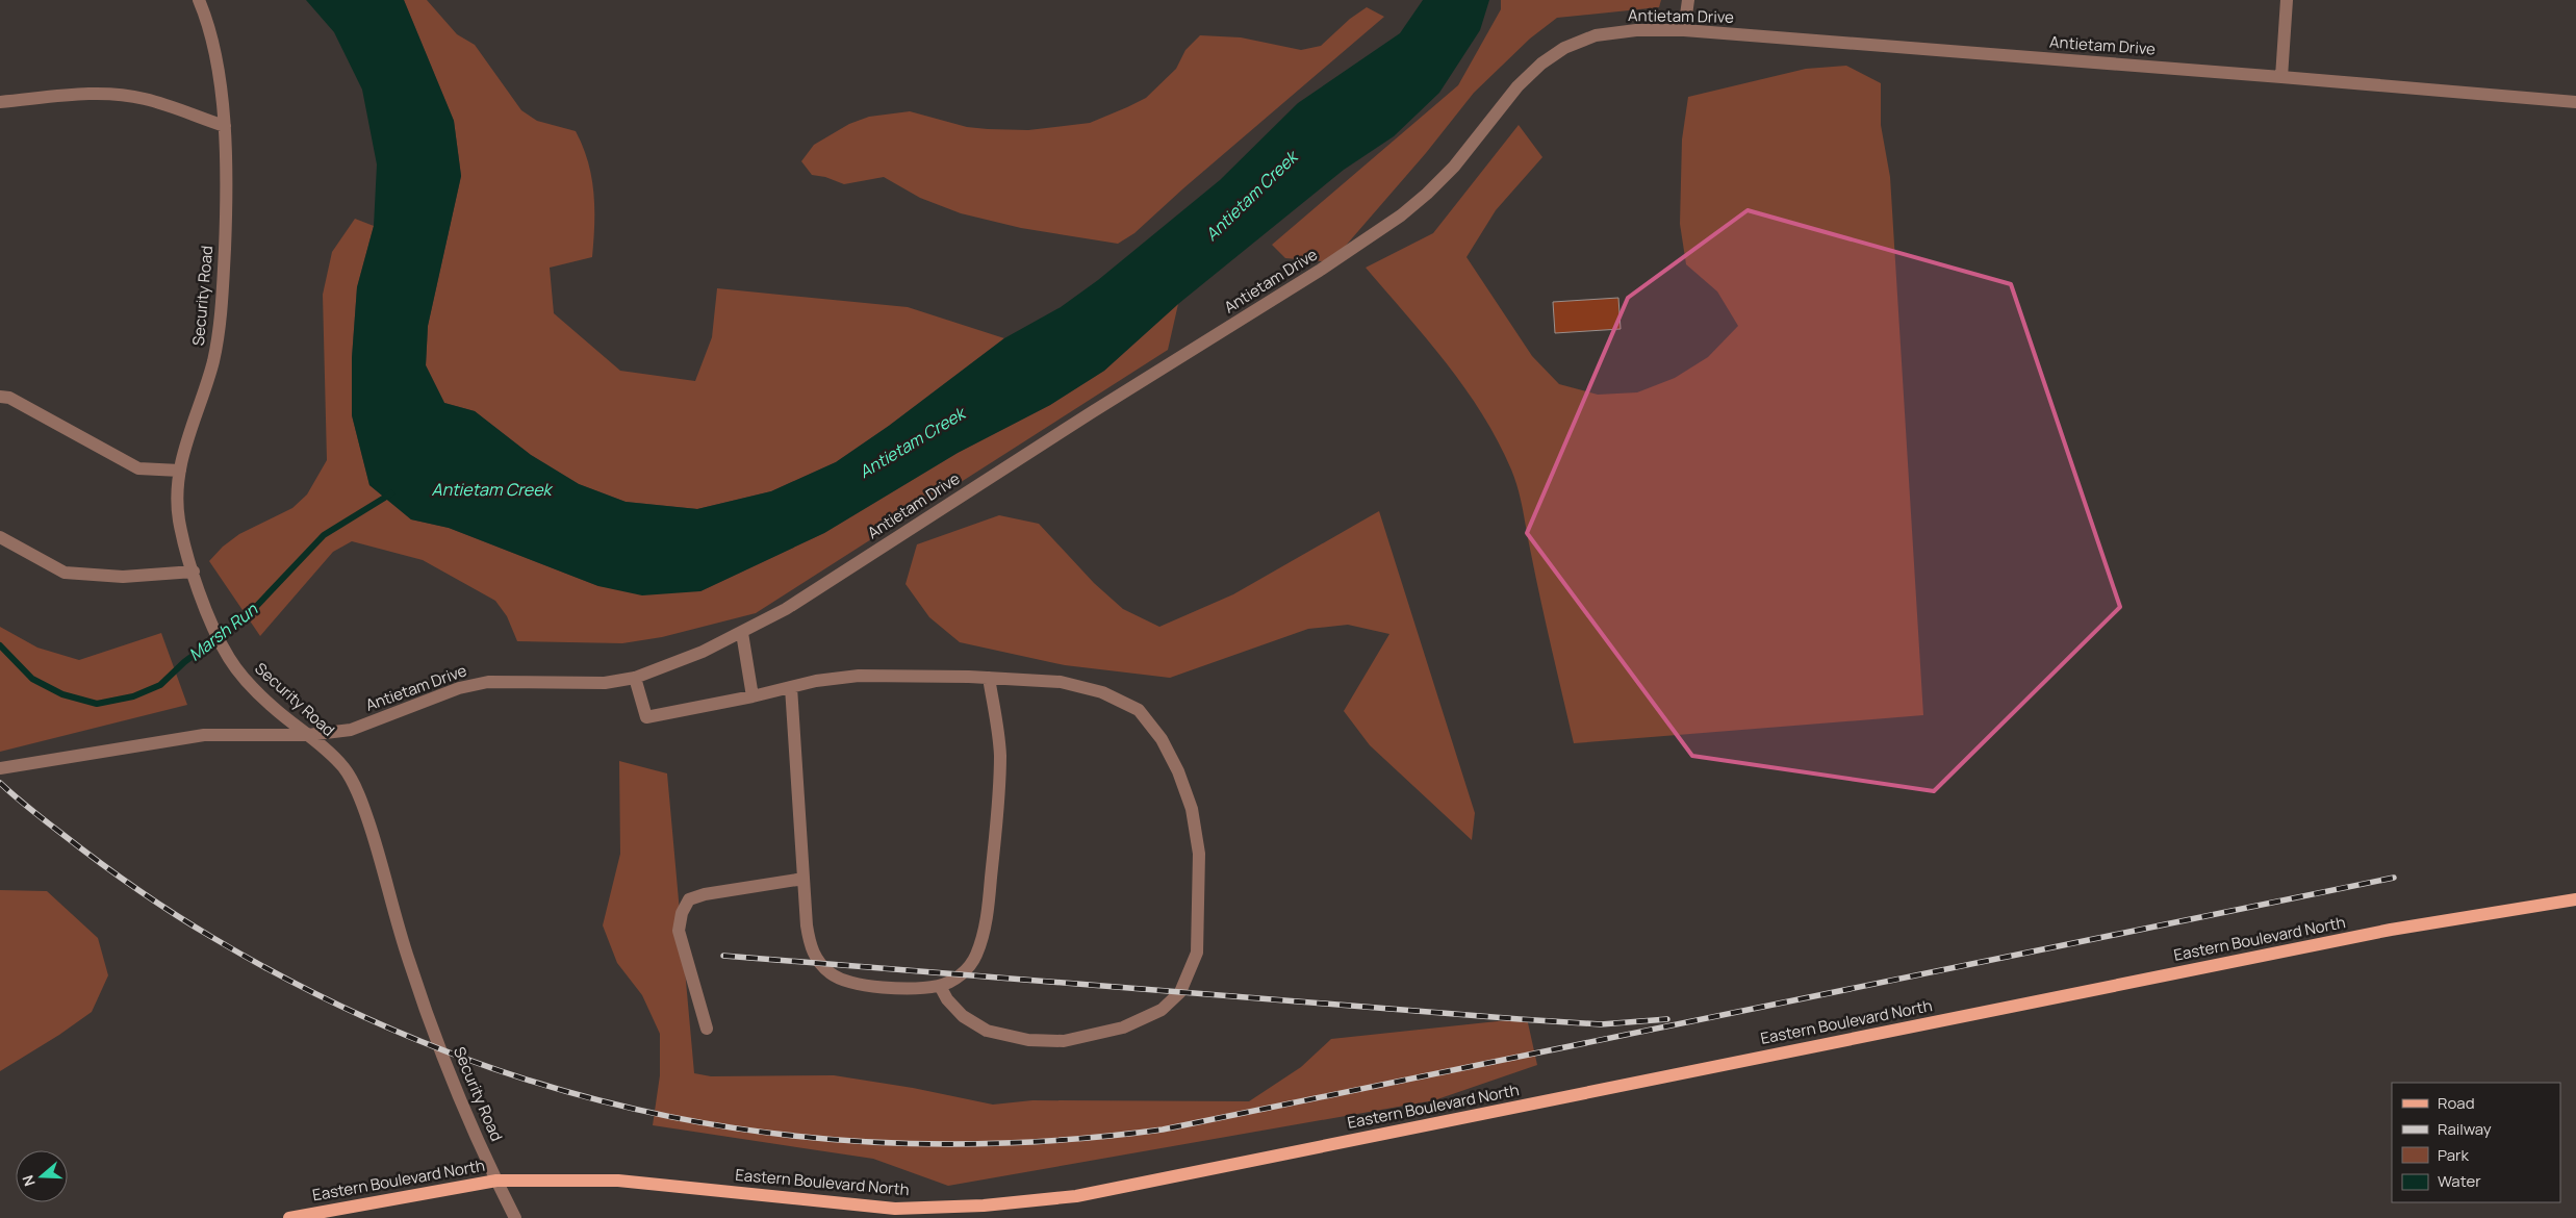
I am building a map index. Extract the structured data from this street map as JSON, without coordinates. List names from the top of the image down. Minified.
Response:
{"streets":{"main road":["Eastern Boulevard North"],"street":["Antietam Drive","Security Road"]},"crossings":[["Antietam Drive","Security Road"],["Security Road","Eastern Boulevard North"]],"water":["Antietam Creek","Marsh Run"],"legend":["Road","Railway","Park","Water"],"north":"left"}
